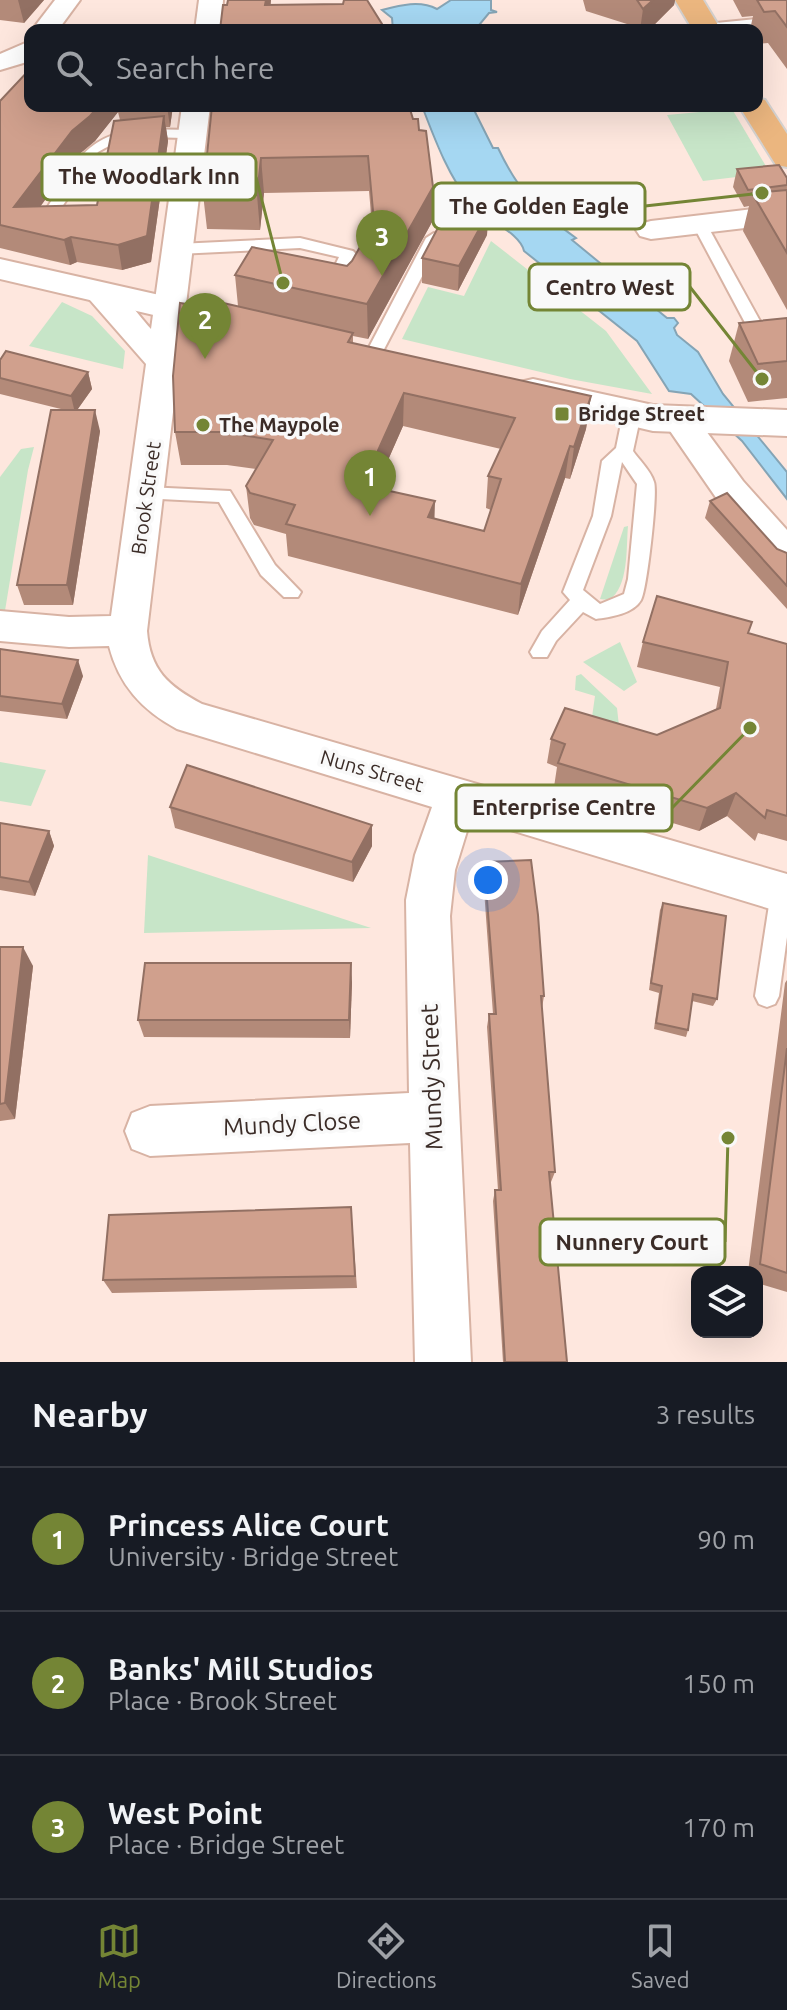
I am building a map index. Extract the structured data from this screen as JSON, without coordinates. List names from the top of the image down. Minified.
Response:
{"streets":{"street":["Brook Street","Nuns Street","Mundy Street","Mundy Close"]},"crossings":[["Brook Street","Nuns Street"],["Nuns Street","Mundy Street"],["Mundy Street","Mundy Close"]],"places":{"other":["The Golden Eagle","The Woodlark Inn","Centro West","The Maypole","Enterprise Centre","Nunnery Court"],"transit":["Bridge Street"]},"page":{"search":"Search here","pins":["3","2","1"],"heading":["Nearby","3 results"],"list":[{"mark":"1","name":"Princess Alice Court","note":"University · Bridge Street","value":"90 m"},{"mark":"2","name":"Banks' Mill Studios","note":"Place · Brook Street","value":"150 m"},{"mark":"3","name":"West Point","note":"Place · Bridge Street","value":"170 m"}],"nav":["Map","Directions","Saved"]}}
